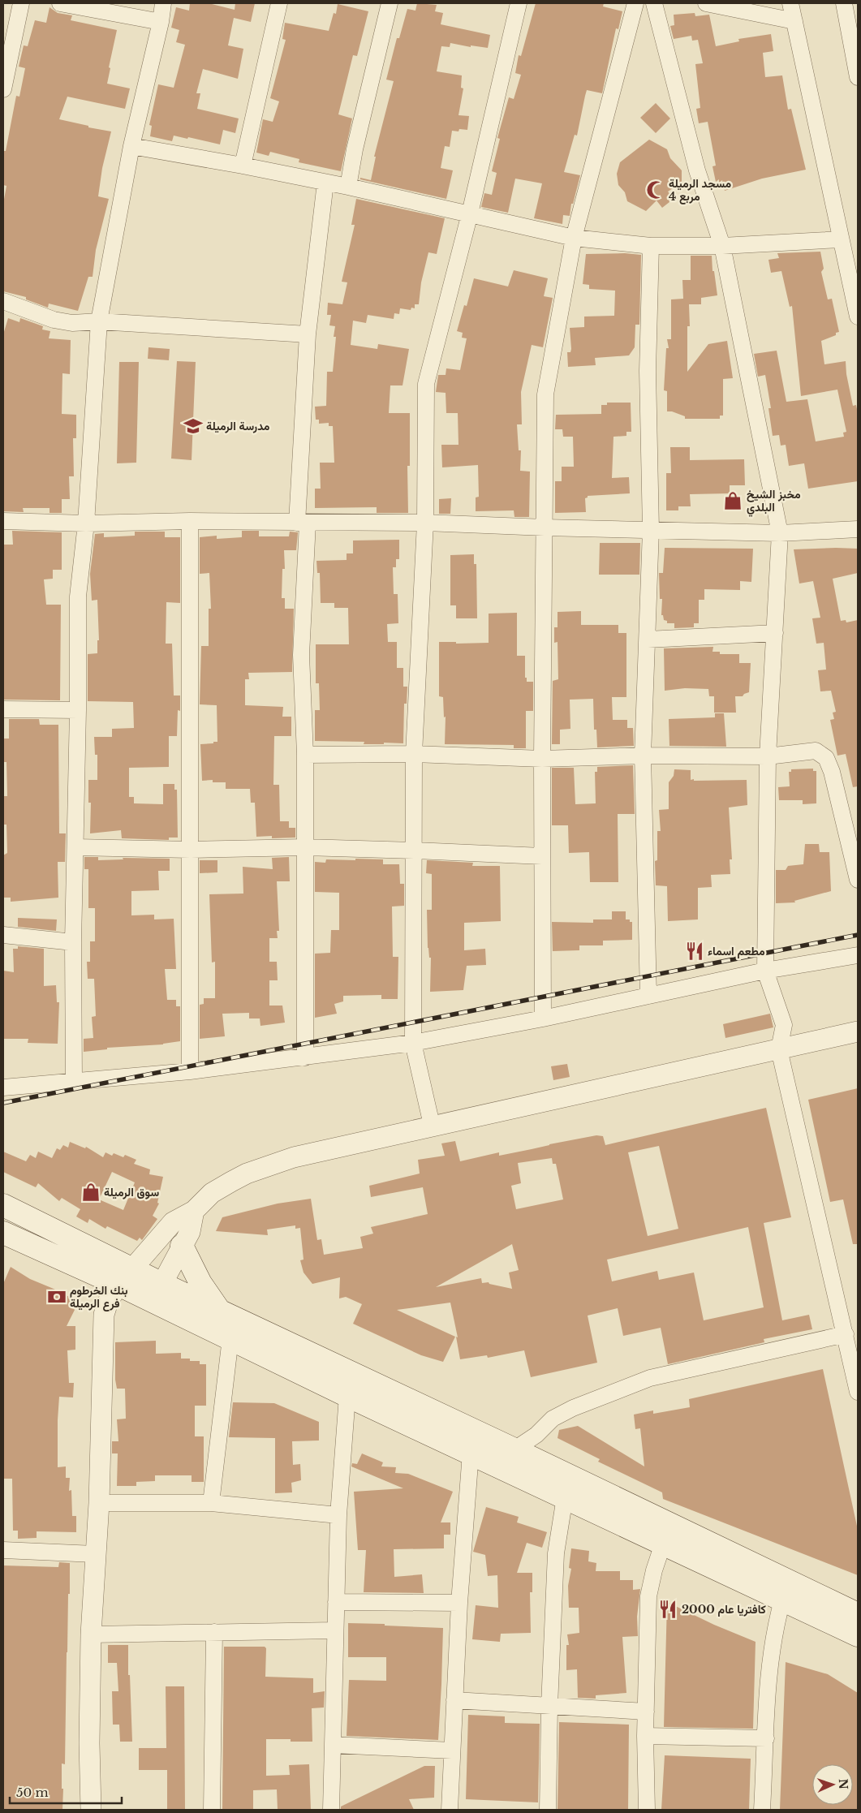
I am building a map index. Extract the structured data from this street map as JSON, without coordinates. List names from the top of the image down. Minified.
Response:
{"places":{"mosque":["مسجد الرميلة مربع 4"],"school or university":["مدرسة الرميلة"],"shop":["مخبز الشيخ البلدي","سوق الرميلة"],"restaurant":["مطعم اسماء","كافتريا عام 2000"],"bank":["بنك الخرطوم فرع الرميلة"]},"scale_bar":"50 m","north":"right"}
